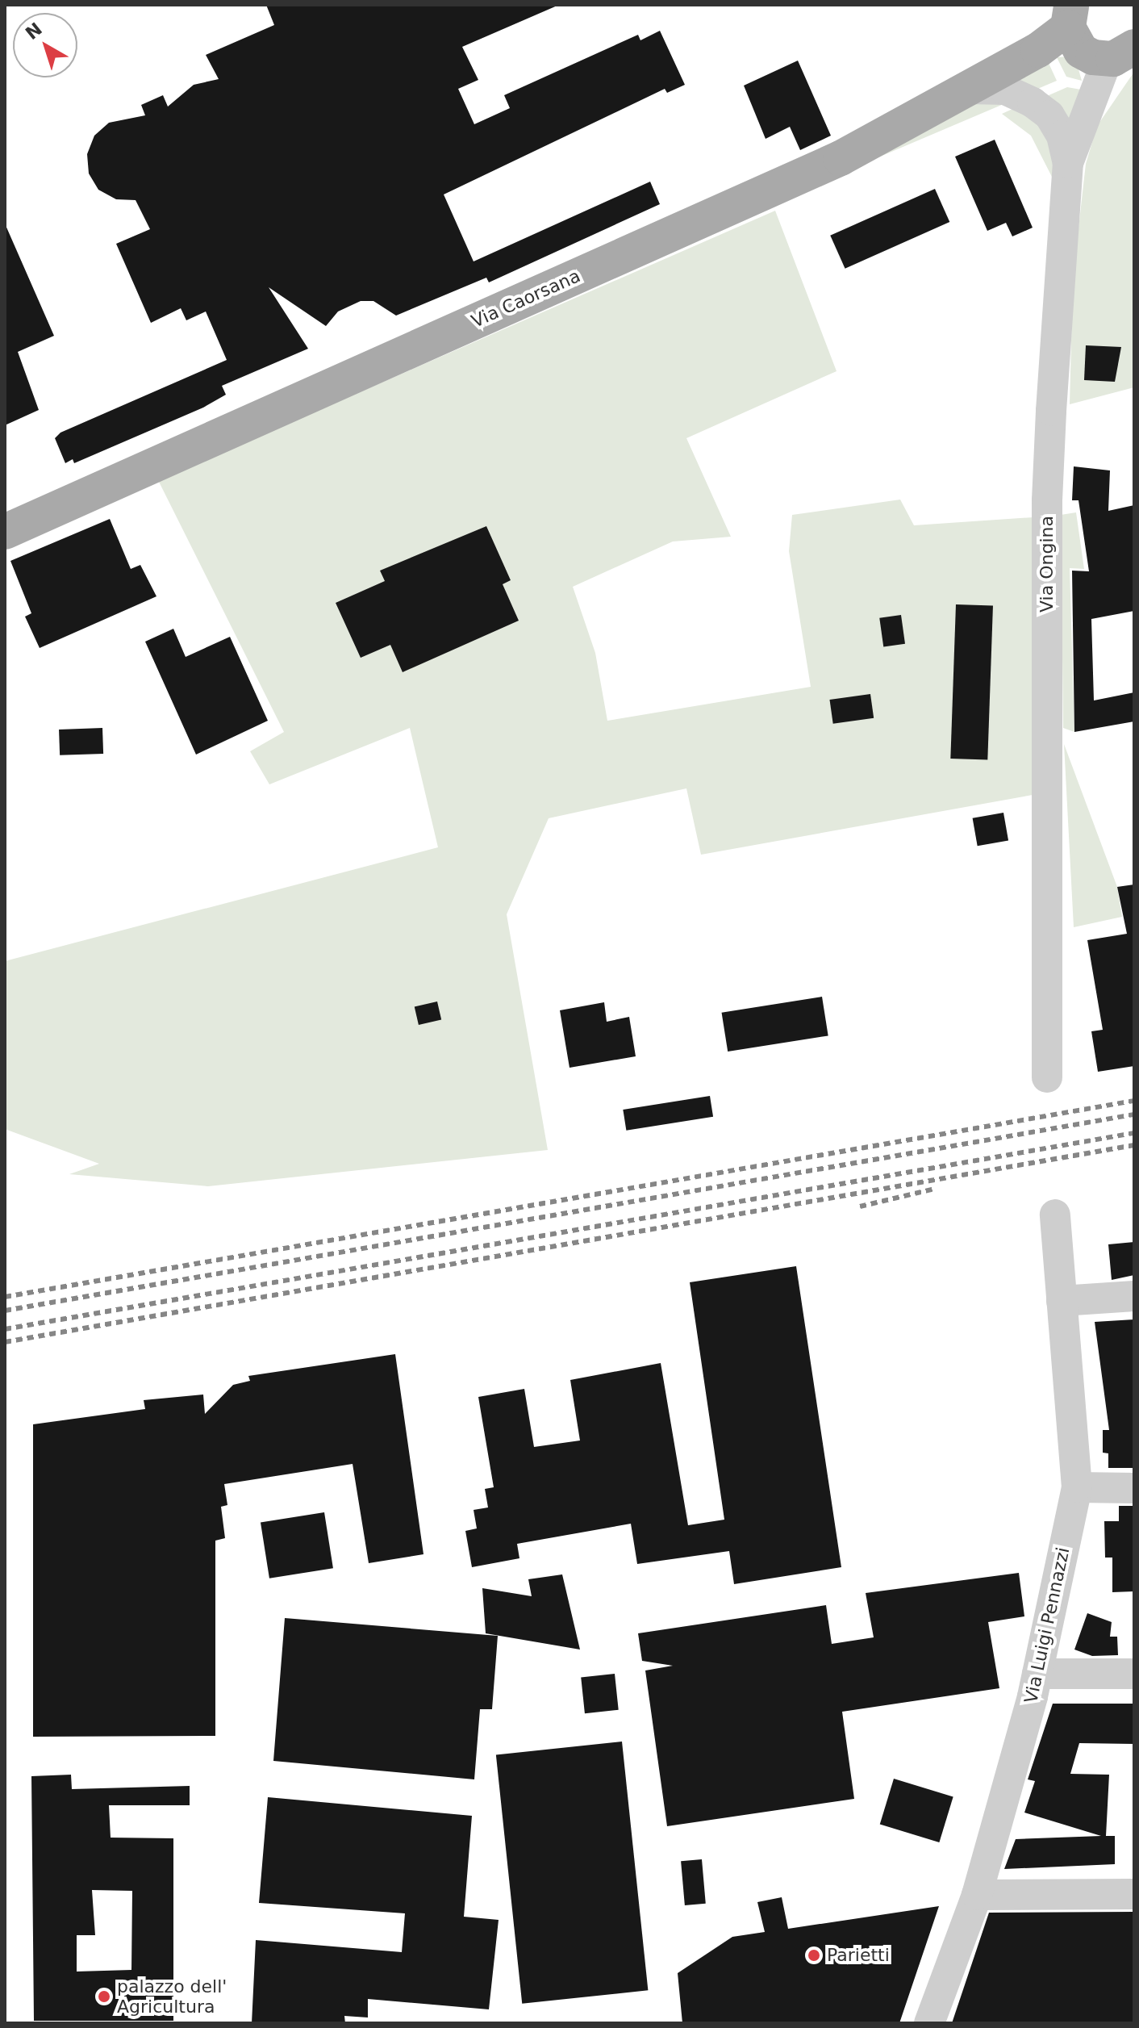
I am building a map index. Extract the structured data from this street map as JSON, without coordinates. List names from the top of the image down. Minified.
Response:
{"streets":{"main road":["Via Caorsana"],"street":["Via Ongina","Via Luigi Pennazzi"]},"places":["Parietti","palazzo dell' Agricultura"],"north":"top left"}
